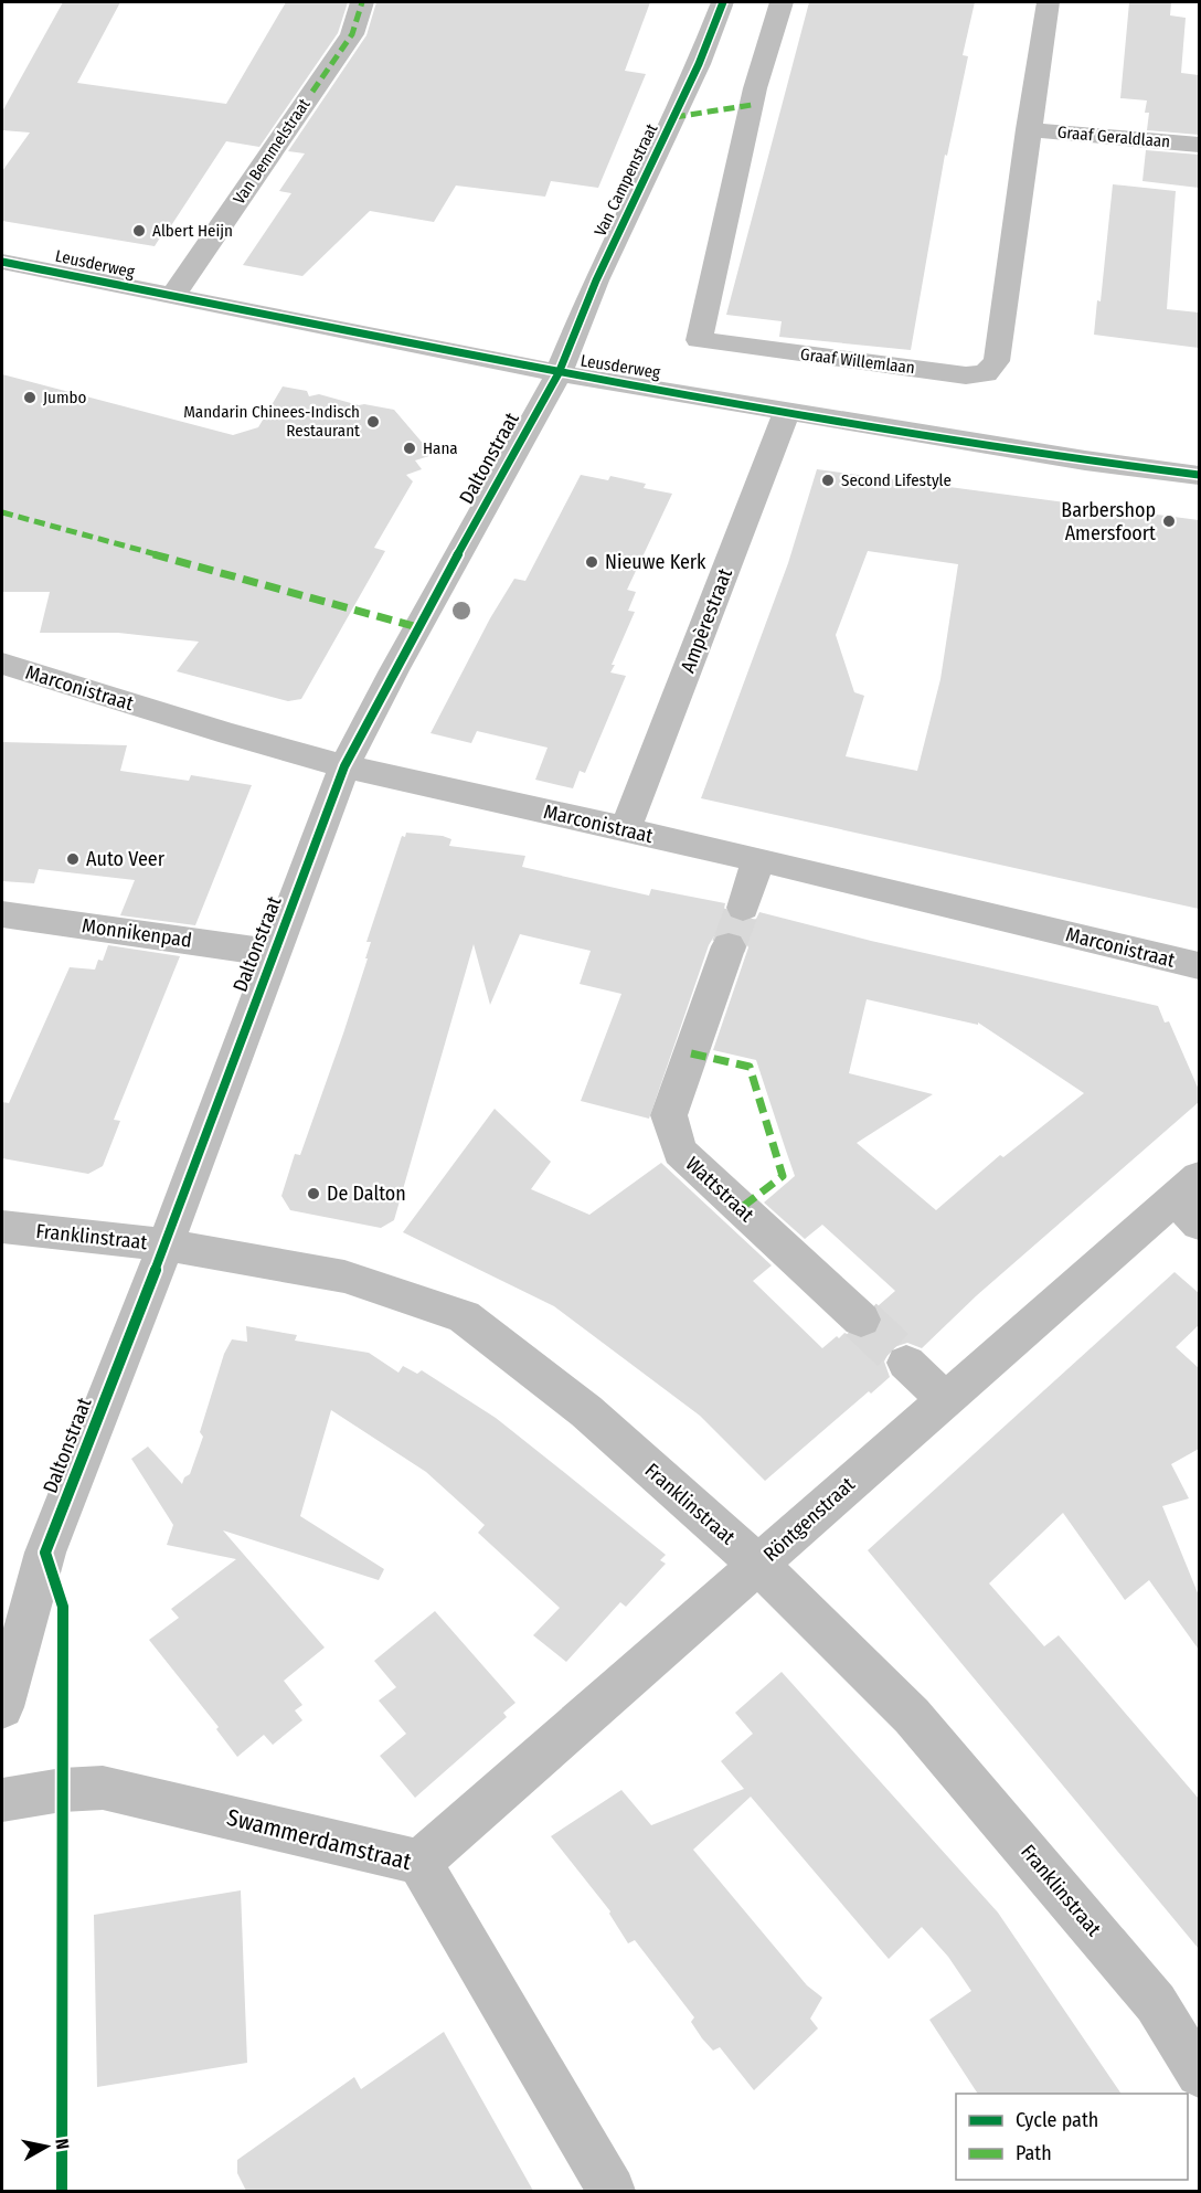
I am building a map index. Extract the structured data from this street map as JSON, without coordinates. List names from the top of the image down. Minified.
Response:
{"streets":{"street":["Graaf Geraldlaan","Van Bemmelstraat","Van Campenstraat","Leusderweg","Graaf Willemlaan","Daltonstraat","Ampèrestraat","Marconistraat","Monnikenpad","Wattstraat","Franklinstraat","Röntgenstraat","Swammerdamstraat"]},"crossings":[["Graaf Geraldlaan","Graaf Willemlaan"],["Van Bemmelstraat","Leusderweg"],["Van Campenstraat","Leusderweg"],["Van Campenstraat","Daltonstraat"],["Leusderweg","Daltonstraat"],["Leusderweg","Ampèrestraat"],["Daltonstraat","Marconistraat"],["Daltonstraat","Monnikenpad"],["Daltonstraat","Franklinstraat"],["Ampèrestraat","Marconistraat"],["Franklinstraat","Röntgenstraat"],["Röntgenstraat","Swammerdamstraat"]],"places":["Albert Heijn","Jumbo","Mandarin Chinees-Indisch Restaurant","Hana","Second Lifestyle","Barbershop Amersfoort","Nieuwe Kerk","Auto Veer","De Dalton"],"legend":["Cycle path","Path"],"north":"right"}
